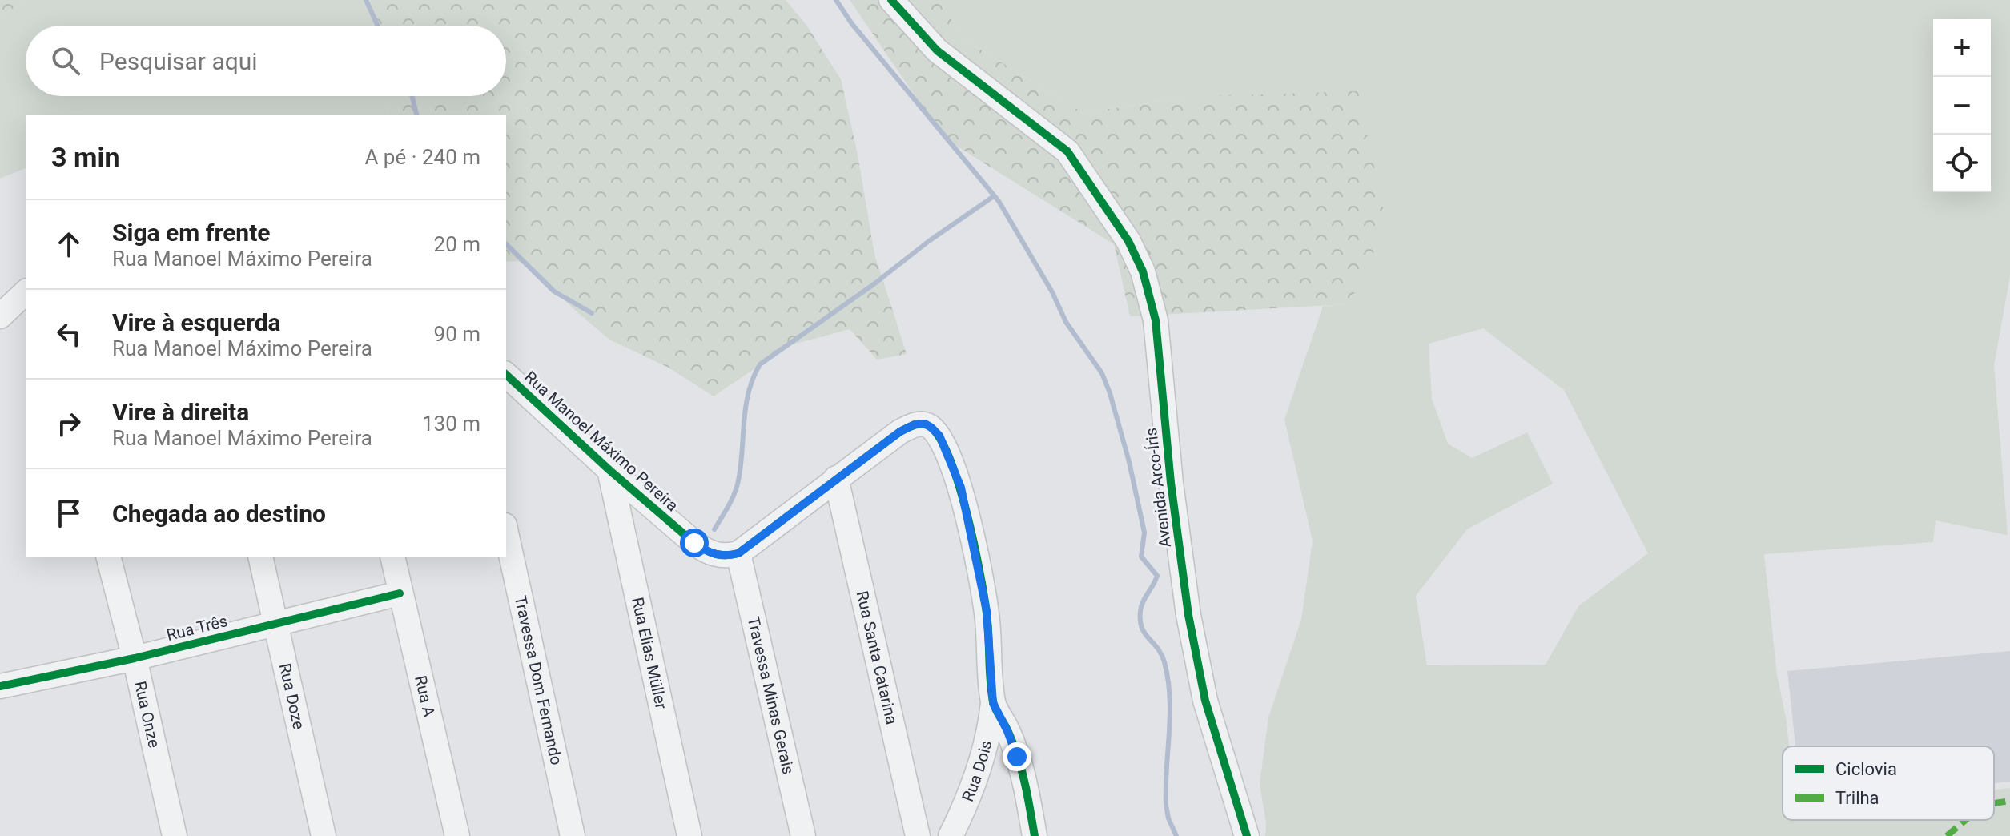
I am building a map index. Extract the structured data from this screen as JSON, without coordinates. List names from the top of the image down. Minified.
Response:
{"streets":{"street":["Rua Manoel Máximo Pereira","Avenida Arco-Íris","Rua Três","Rua Elias Müller","Rua Santa Catarina","Travessa Dom Fernando","Travessa Minas Gerais","Rua Doze","Rua A","Rua Onze","Rua Dois"]},"crossings":[["Rua Manoel Máximo Pereira","Rua Elias Müller"],["Rua Manoel Máximo Pereira","Travessa Minas Gerais"],["Rua Três","Rua Doze"],["Rua Três","Rua A"],["Rua Três","Rua Onze"]],"legend":["Ciclovia","Trilha"],"page":{"map_buttons":["+","−"],"search":"Pesquisar aqui","heading":["3 min","A pé · 240 m"],"list":[["Siga em frente","Rua Manoel Máximo Pereira","20 m"],["Vire à esquerda","Rua Manoel Máximo Pereira","90 m"],["Vire à direita","Rua Manoel Máximo Pereira","130 m"],"Chegada ao destino"]}}
